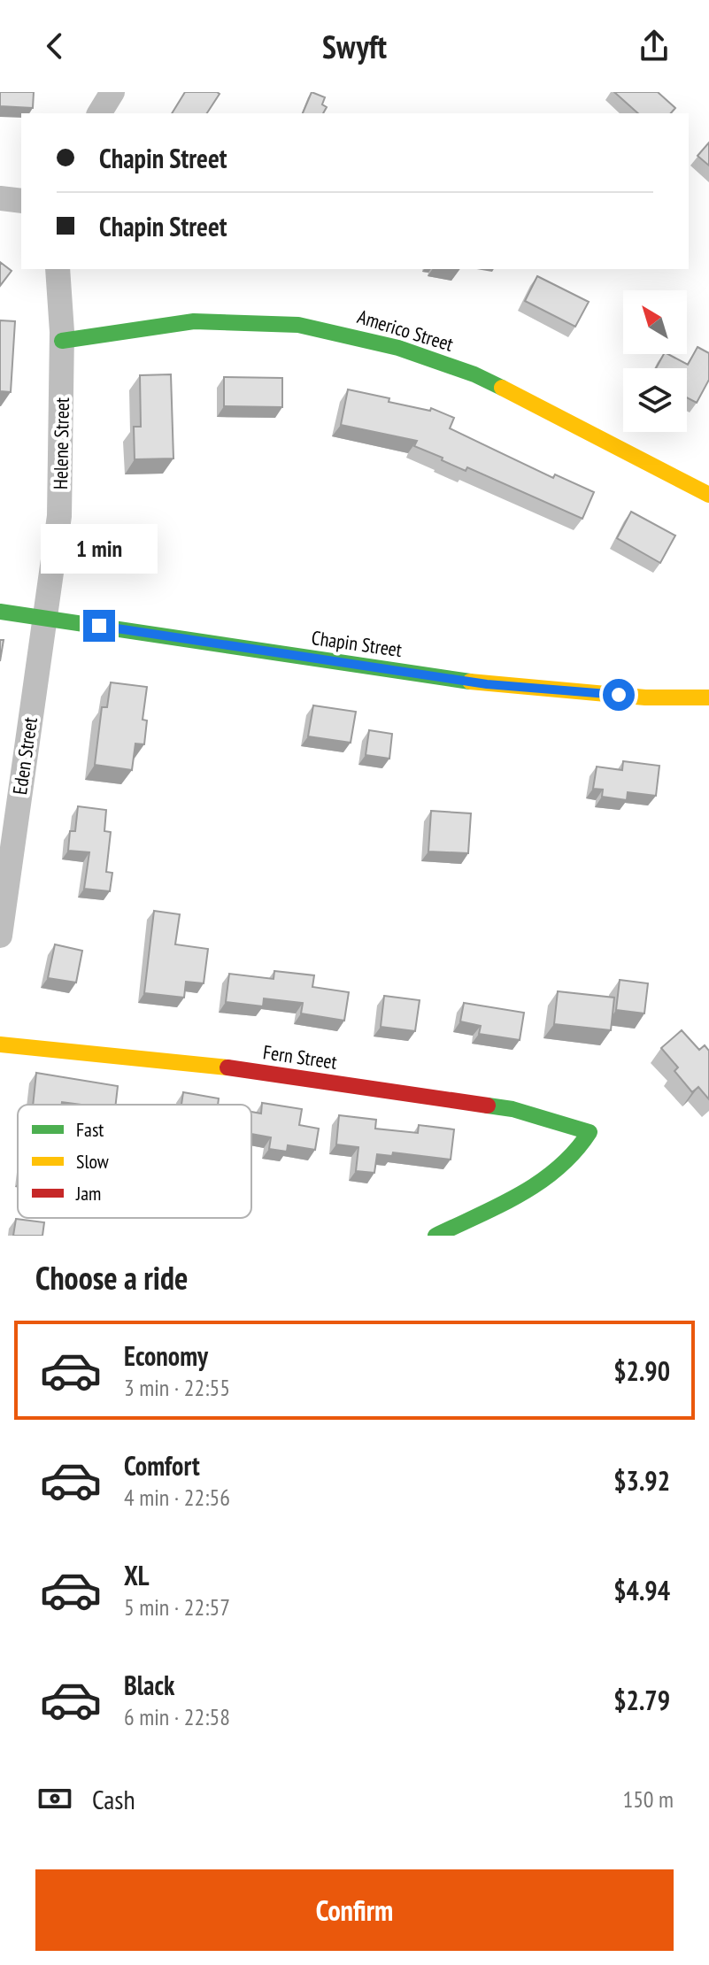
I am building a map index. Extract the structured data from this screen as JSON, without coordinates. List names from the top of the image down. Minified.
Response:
{"streets":{"street":["Americo Street","Helene Street","Chapin Street","Eden Street","Fern Street"]},"crossings":[["Americo Street","Helene Street"],["Helene Street","Chapin Street"],["Helene Street","Eden Street"],["Chapin Street","Eden Street"]],"legend":["Fast","Slow","Jam"],"north":"top left","page":{"header":"Swyft","banner":["Chapin Street","Chapin Street"],"bubble":"1 min","heading":"Choose a ride","list":[{"name":"Economy","note":"3 min · 22:55","value":"$2.90"},{"name":"Comfort","note":"4 min · 22:56","value":"$3.92"},{"name":"XL","note":"5 min · 22:57","value":"$4.94"},{"name":"Black","note":"6 min · 22:58","value":"$2.79"}],"pay":["Cash","150 m"],"buttons":"Confirm"}}
